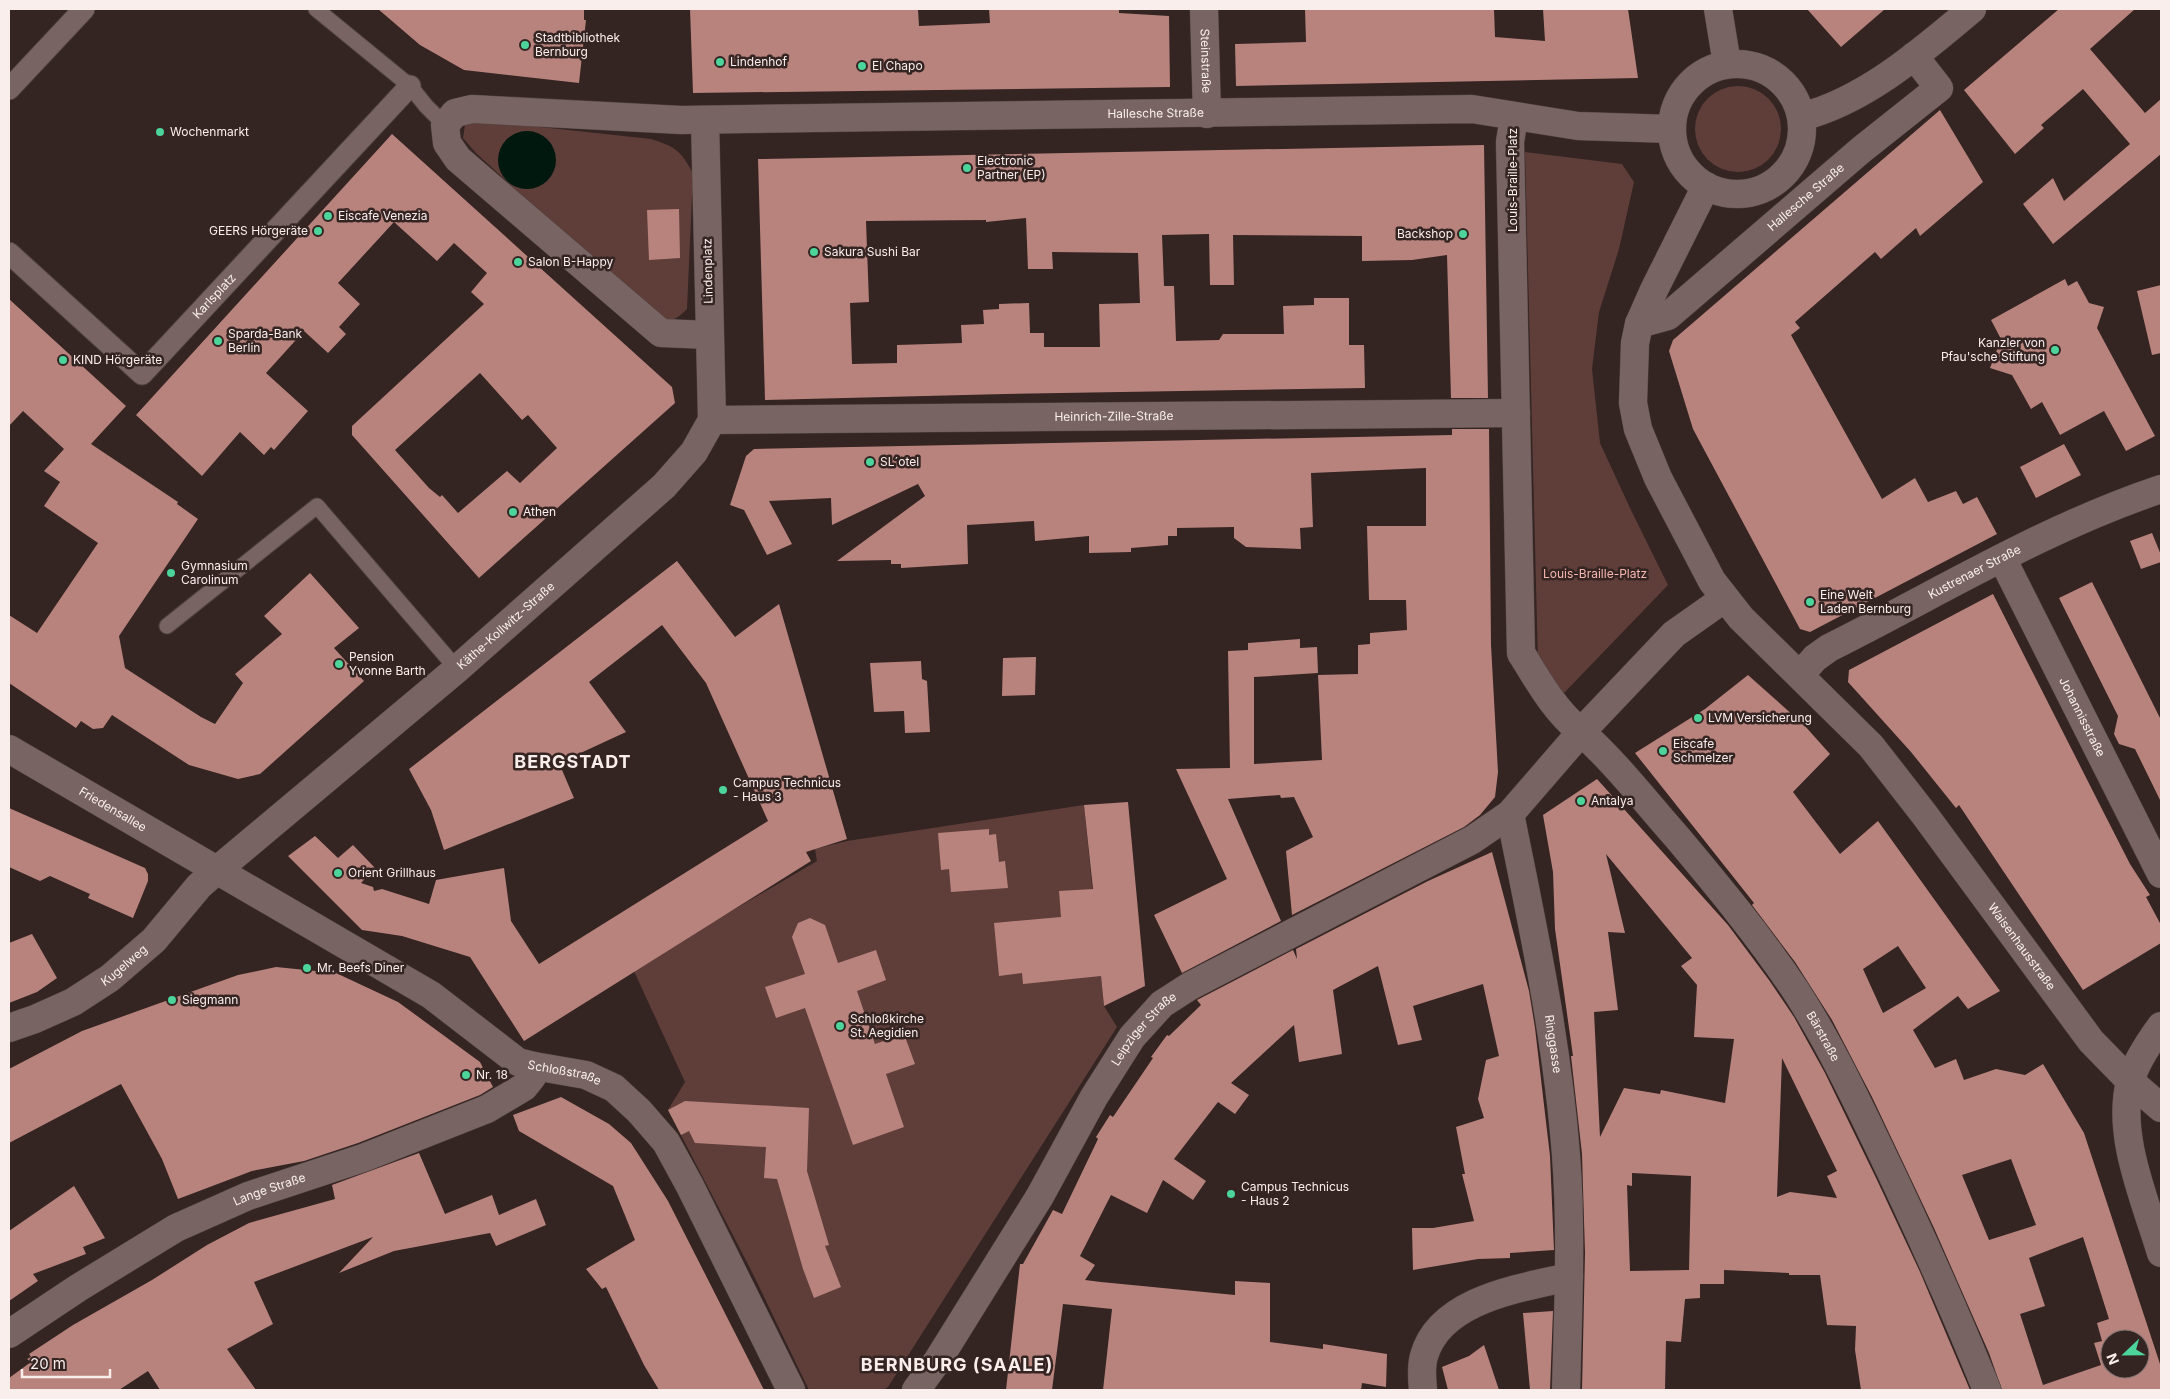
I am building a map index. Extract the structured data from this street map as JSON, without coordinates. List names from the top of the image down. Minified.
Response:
{"streets":{"street":["Steinstraße","Hallesche Straße","Louis-Braille-Platz","Lindenplatz","Karlsplatz","Heinrich-Zille-Straße","Kustrenaer Straße","Käthe-Kollwitz-Straße","Johannisstraße","Friedensallee","Waisenhausstraße","Kugelweg","Leipziger Straße","Bärstraße","Ringgasse","Schloßstraße","Lange Straße"]},"crossings":[["Steinstraße","Hallesche Straße"],["Hallesche Straße","Louis-Braille-Platz"],["Hallesche Straße","Lindenplatz"],["Louis-Braille-Platz","Heinrich-Zille-Straße"],["Louis-Braille-Platz","Bärstraße"],["Heinrich-Zille-Straße","Käthe-Kollwitz-Straße"],["Kustrenaer Straße","Johannisstraße"],["Kustrenaer Straße","Waisenhausstraße"],["Käthe-Kollwitz-Straße","Friedensallee"],["Käthe-Kollwitz-Straße","Kugelweg"],["Käthe-Kollwitz-Straße","Schloßstraße"],["Friedensallee","Kugelweg"],["Friedensallee","Schloßstraße"],["Kugelweg","Schloßstraße"],["Leipziger Straße","Ringgasse"],["Schloßstraße","Lange Straße"]],"districts":["BERGSTADT","BERNBURG (SAALE)"],"parks":["Louis-Braille-Platz"],"places":["Stadtbibliothek Bernburg","Lindenhof","El Chapo","Wochenmarkt","Electronic Partner (EP)","Eiscafe Venezia","GEERS Hörgeräte","Backshop","Sakura Sushi Bar","Salon B-Happy","Sparda-Bank Berlin","Kanzler von Pfau'sche Stiftung","KIND Hörgeräte","SL´otel","Athen","Gymnasium Carolinum","Eine Welt Laden Bernburg","Pension Yvonne Barth","LVM Versicherung","Eiscafe Schmelzer","Campus Technicus - Haus 3","Antalya","Orient Grillhaus","Mr. Beefs Diner","Siegmann","Schloßkirche St. Aegidien","Nr. 18","Campus Technicus - Haus 2"],"scale_bar":"20 m","north":"left"}
